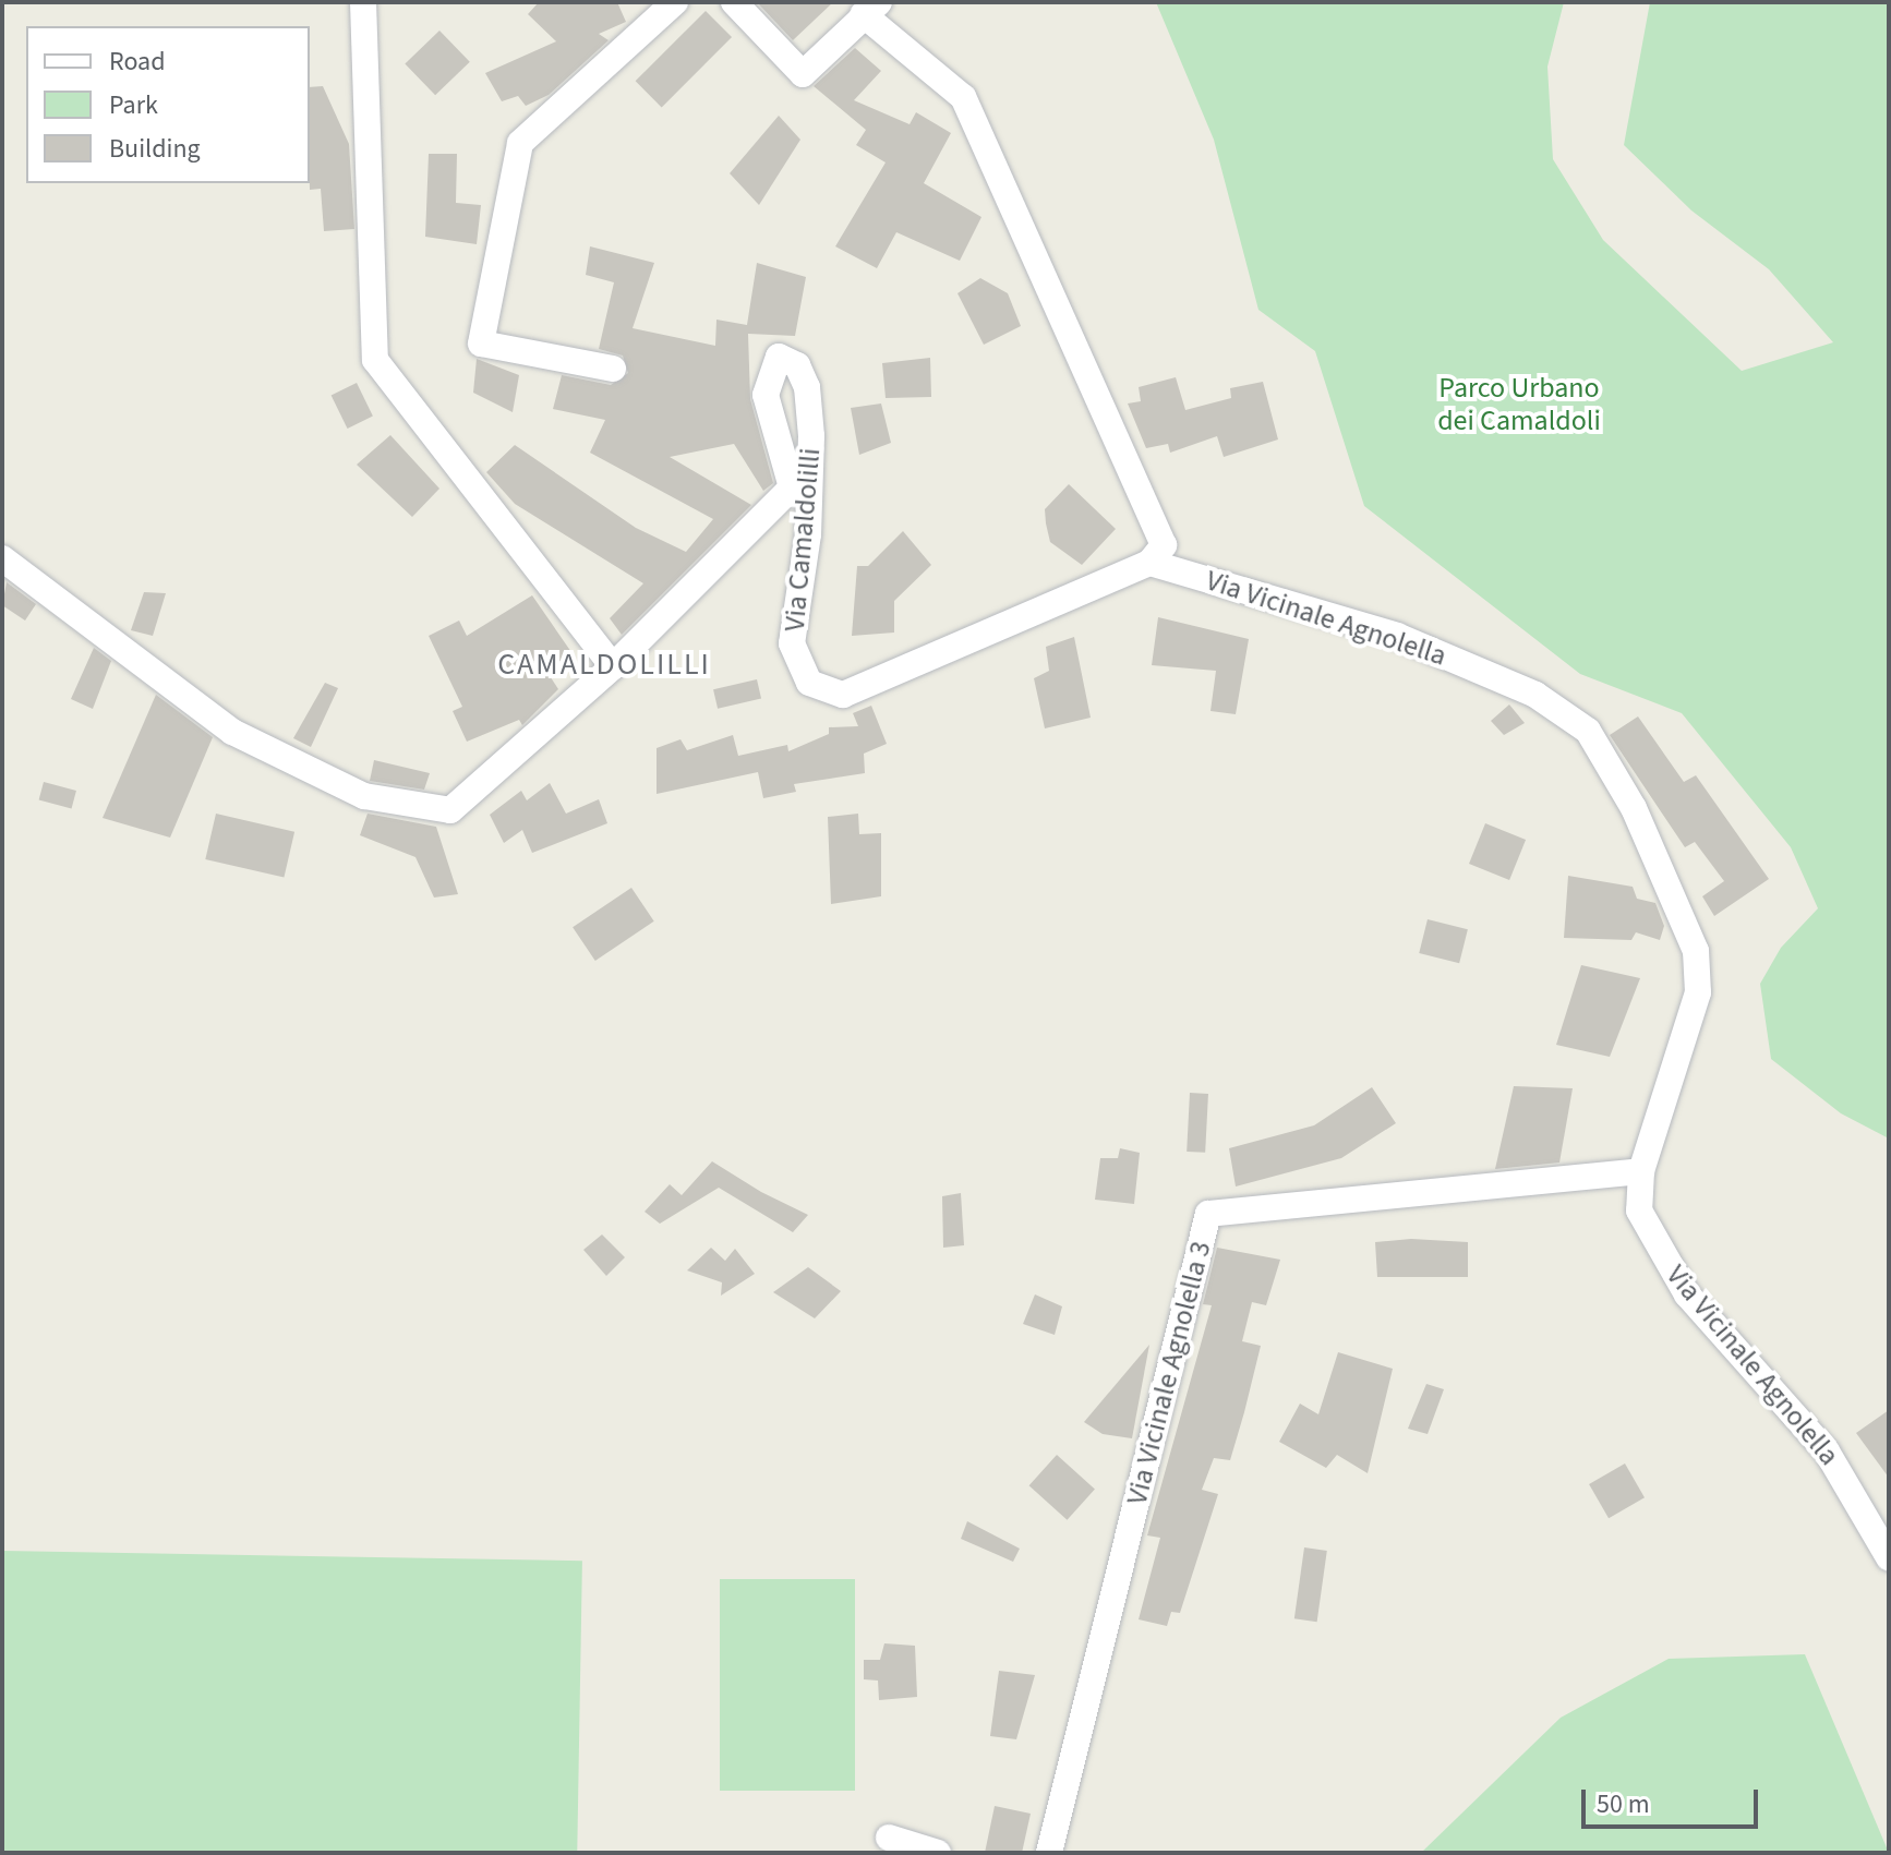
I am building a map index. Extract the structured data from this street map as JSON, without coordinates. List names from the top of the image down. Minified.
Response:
{"streets":{"street":["Via Camaldolilli","Via Vicinale Agnolella","Via Vicinale Agnolella 3"]},"crossings":[["Via Camaldolilli","Via Vicinale Agnolella"],["Via Vicinale Agnolella","Via Vicinale Agnolella 3"]],"districts":["CAMALDOLILLI"],"parks":["Parco Urbano dei Camaldoli"],"legend":["Road","Park","Building"],"scale_bar":"50 m"}
